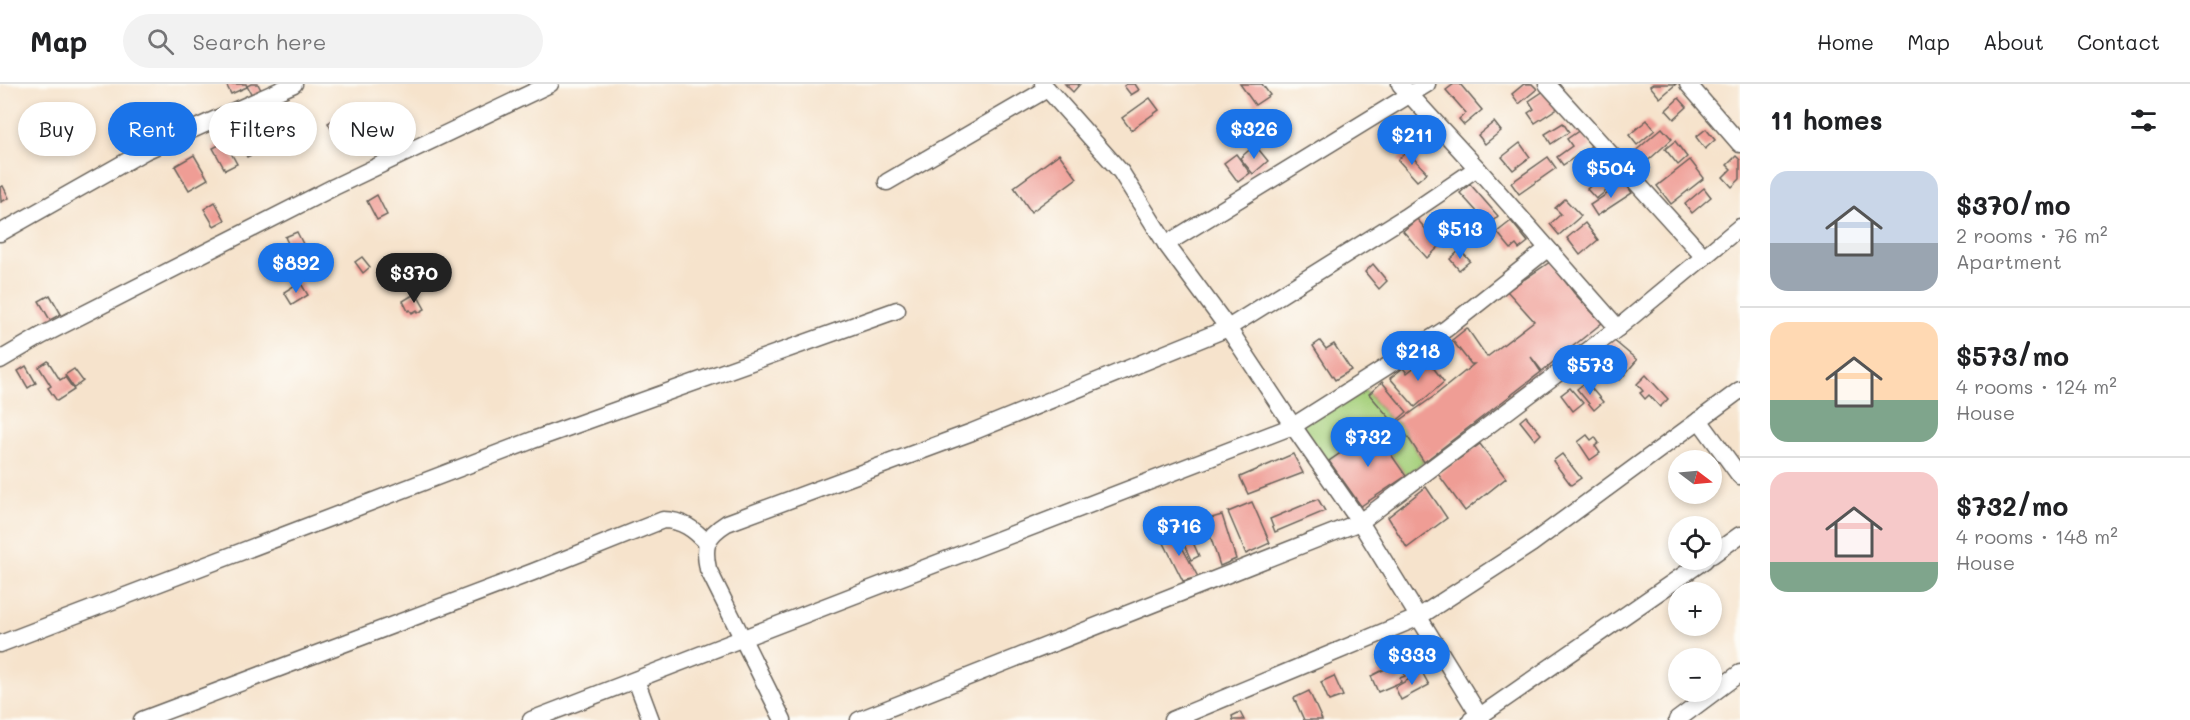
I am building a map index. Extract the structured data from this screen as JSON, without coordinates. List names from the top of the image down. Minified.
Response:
{"north":"right","page":{"header":"Map","search":"Search here","nav":["Home","Map","About","Contact"],"heading":"11 homes","chip":["Buy","Rent","Filters","New"],"price":["$326","$211","$504","$513","$892","$370","$218","$573","$732","$716","$333"],"list":[{"name":"$370/mo","note":"2 rooms · 76 m² · Apartment"},{"name":"$573/mo","note":"4 rooms · 124 m² · House"},{"name":"$732/mo","note":"4 rooms · 148 m² · House"}],"map_buttons":["+","−"]}}
